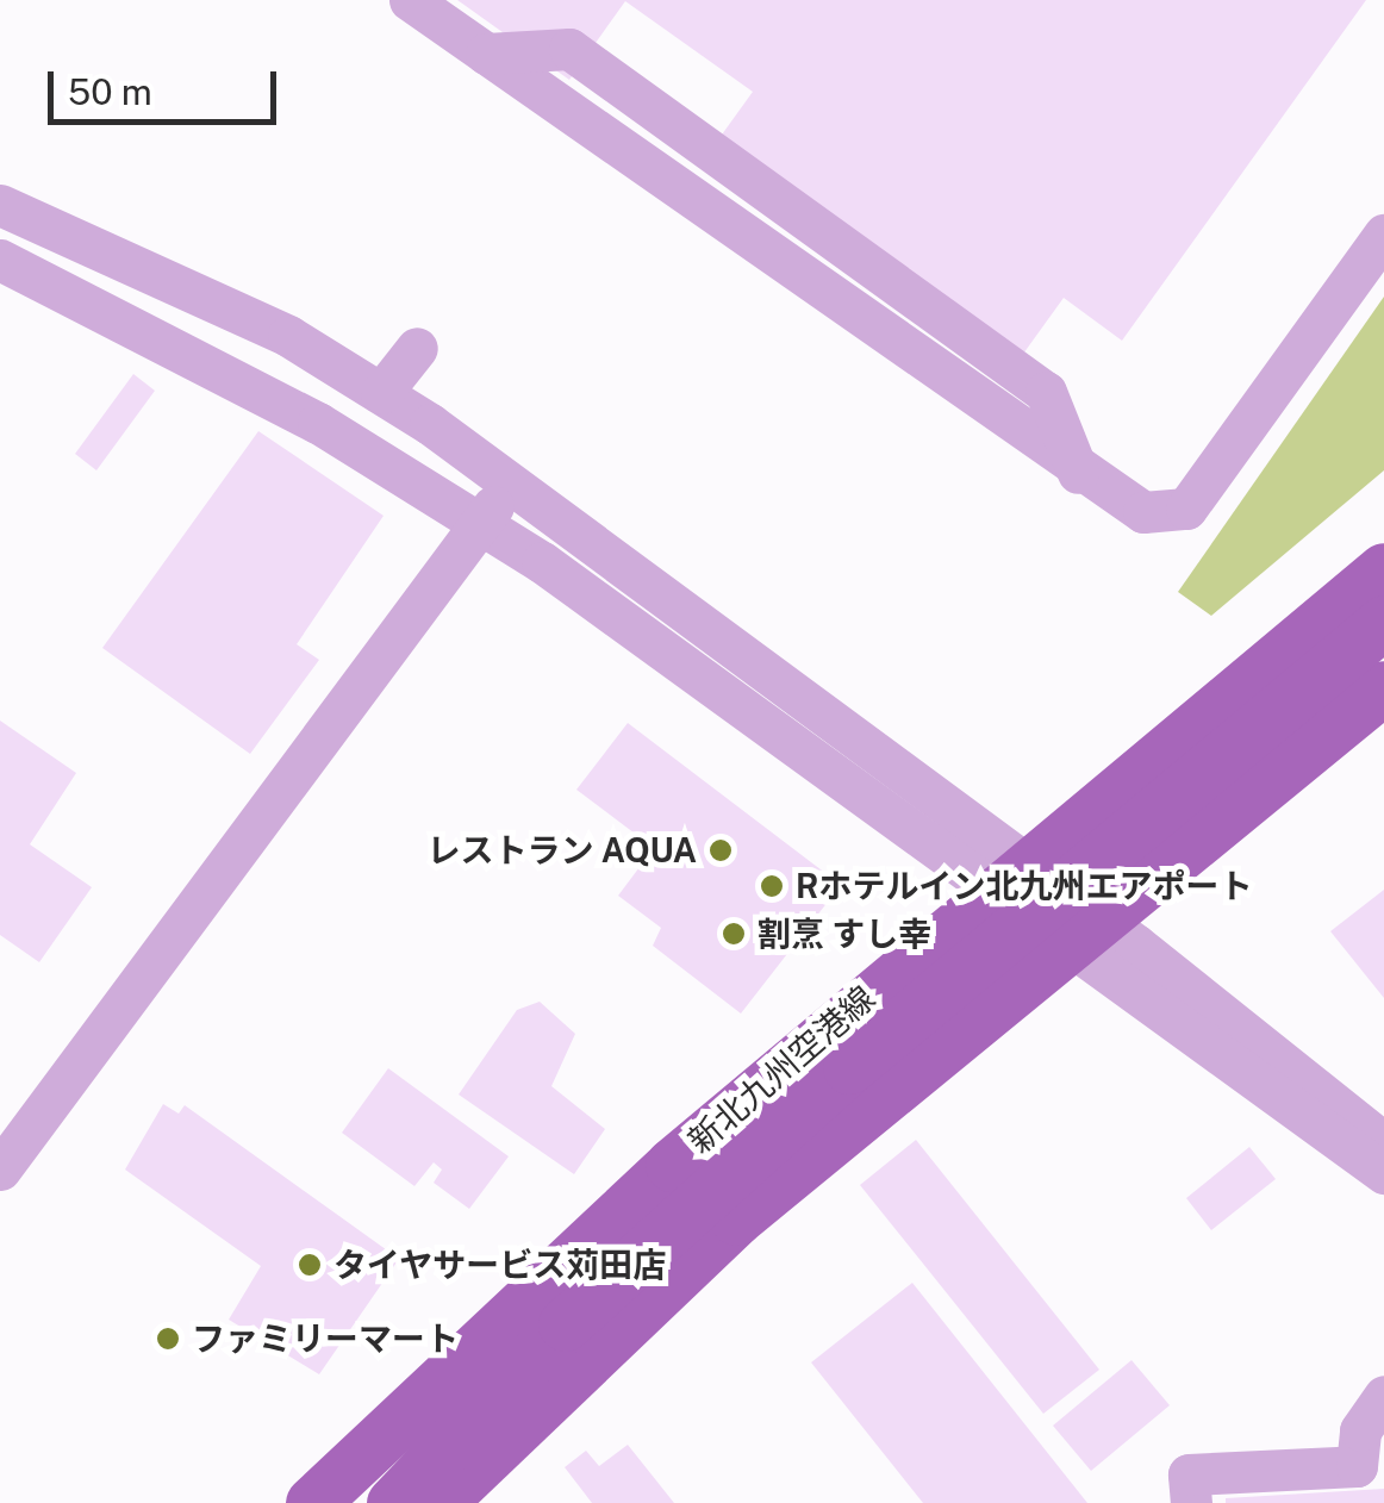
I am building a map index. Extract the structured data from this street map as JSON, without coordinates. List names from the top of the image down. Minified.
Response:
{"streets":{"main road":["新北九州空港線"]},"places":["レストラン AQUA","Rホテルイン北九州エアポート","割烹 すし幸","タイヤサービス苅田店","ファミリーマート"],"scale_bar":"50 m"}
